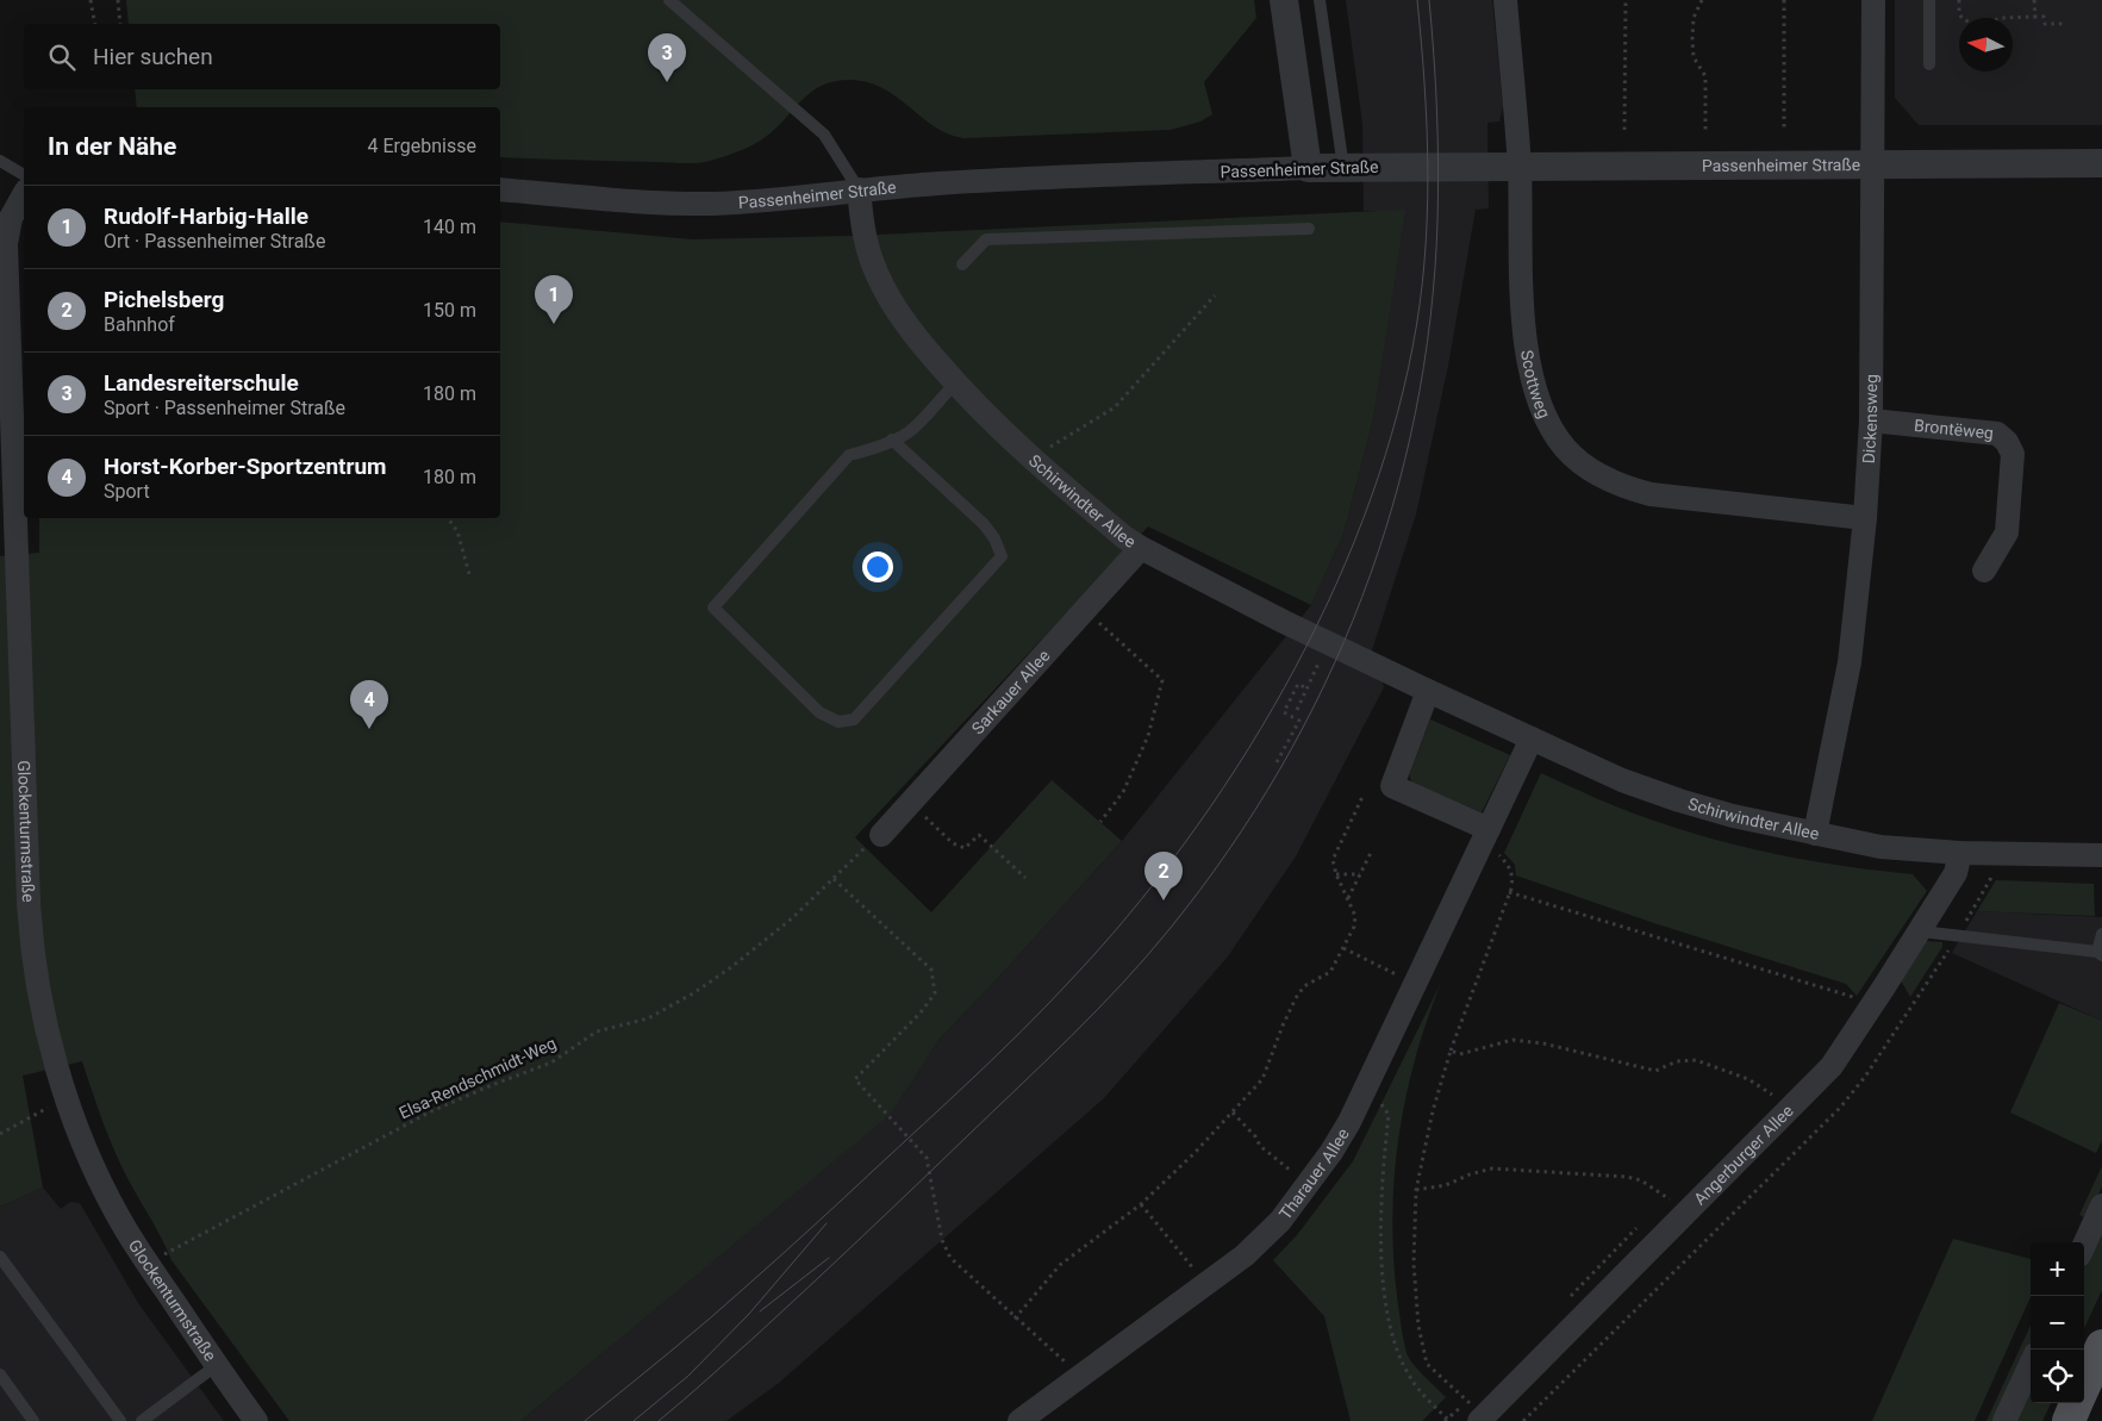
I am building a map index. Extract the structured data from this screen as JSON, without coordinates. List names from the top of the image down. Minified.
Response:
{"streets":{"street":["Passenheimer Straße","Scottweg","Dickensweg","Brontëweg","Schirwindter Allee","Sarkauer Allee","Glockenturmstraße","Angerburger Allee","Tharauer Allee"],"path":["Elsa-Rendschmidt-Weg"]},"crossings":[["Passenheimer Straße","Scottweg"],["Passenheimer Straße","Dickensweg"],["Passenheimer Straße","Schirwindter Allee"],["Scottweg","Dickensweg"],["Dickensweg","Brontëweg"],["Dickensweg","Schirwindter Allee"],["Schirwindter Allee","Sarkauer Allee"],["Schirwindter Allee","Angerburger Allee"],["Schirwindter Allee","Tharauer Allee"],["Sarkauer Allee","Elsa-Rendschmidt-Weg"],["Glockenturmstraße","Elsa-Rendschmidt-Weg"]],"north":"left","page":{"search":"Hier suchen","pins":["3","1","4","2"],"heading":["In der Nähe","4 Ergebnisse"],"list":[{"mark":"1","name":"Rudolf-Harbig-Halle","note":"Ort · Passenheimer Straße","value":"140 m"},{"mark":"2","name":"Pichelsberg","note":"Bahnhof","value":"150 m"},{"mark":"3","name":"Landesreiterschule","note":"Sport · Passenheimer Straße","value":"180 m"},{"mark":"4","name":"Horst-Korber-Sportzentrum","note":"Sport","value":"180 m"}],"map_buttons":["+","−"]}}
